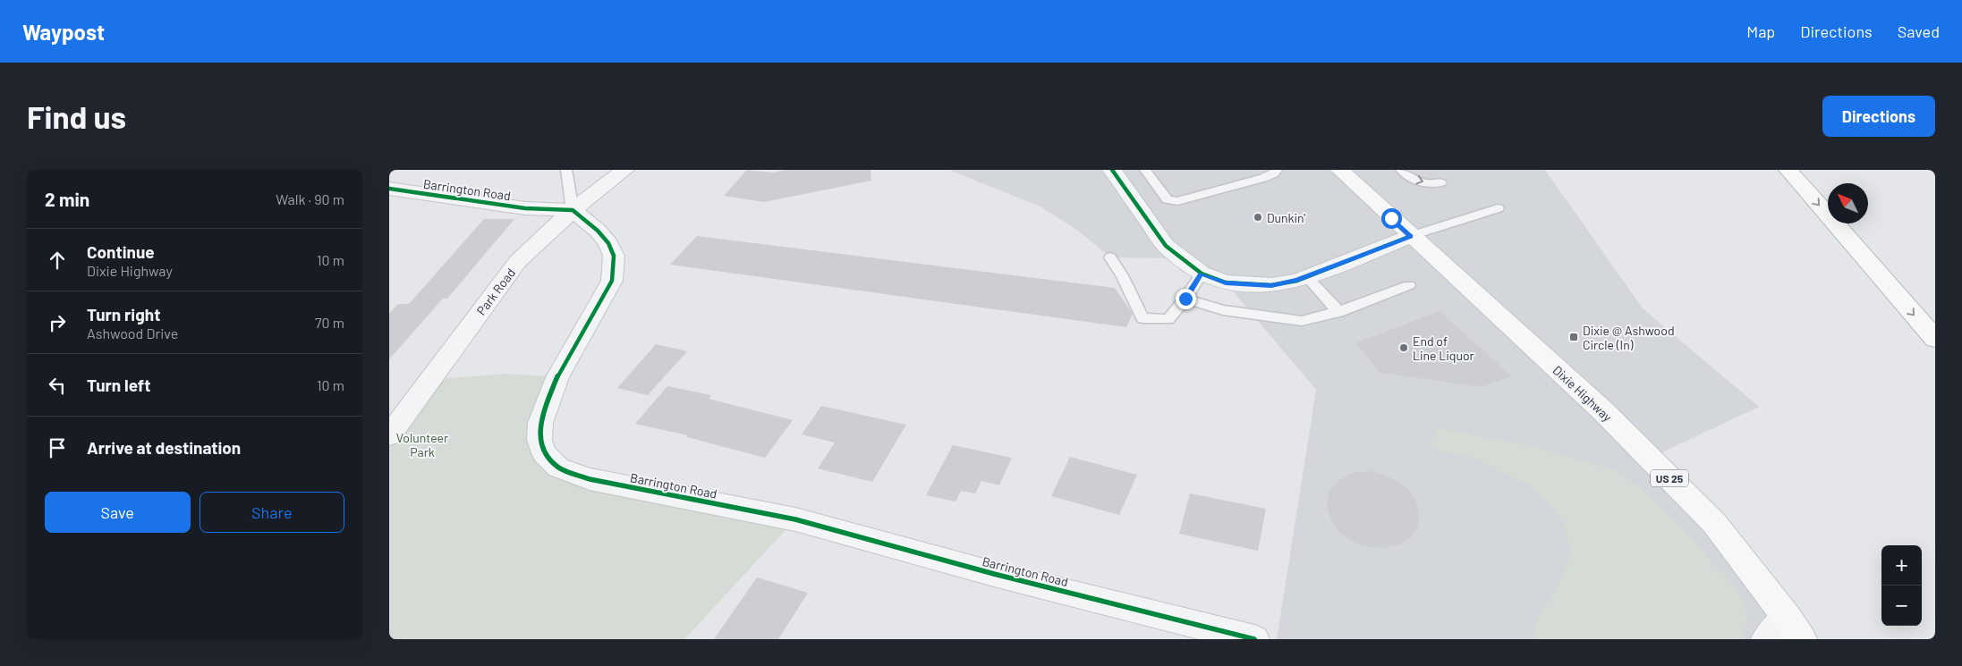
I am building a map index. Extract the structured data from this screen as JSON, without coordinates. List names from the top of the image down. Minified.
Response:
{"streets":{"main road":["Dixie Highway","US 25"],"street":["Barrington Road","Park Road"]},"crossings":[["Barrington Road","Park Road"]],"parks":["Volunteer Park"],"places":{"other":["Dunkin'","End of Line Liquor"],"transit":["Dixie @ Ashwood Circle (In)"]},"north":"top left","page":{"header":"Waypost","nav":["Map","Directions","Saved"],"buttons":["Directions",["Save","Share"]],"title":"Find us","heading":["2 min","Walk · 90 m"],"list":[["Continue","Dixie Highway","10 m"],["Turn right","Ashwood Drive","70 m"],["Turn left","10 m"],"Arrive at destination"],"map_buttons":["+","−"]}}
